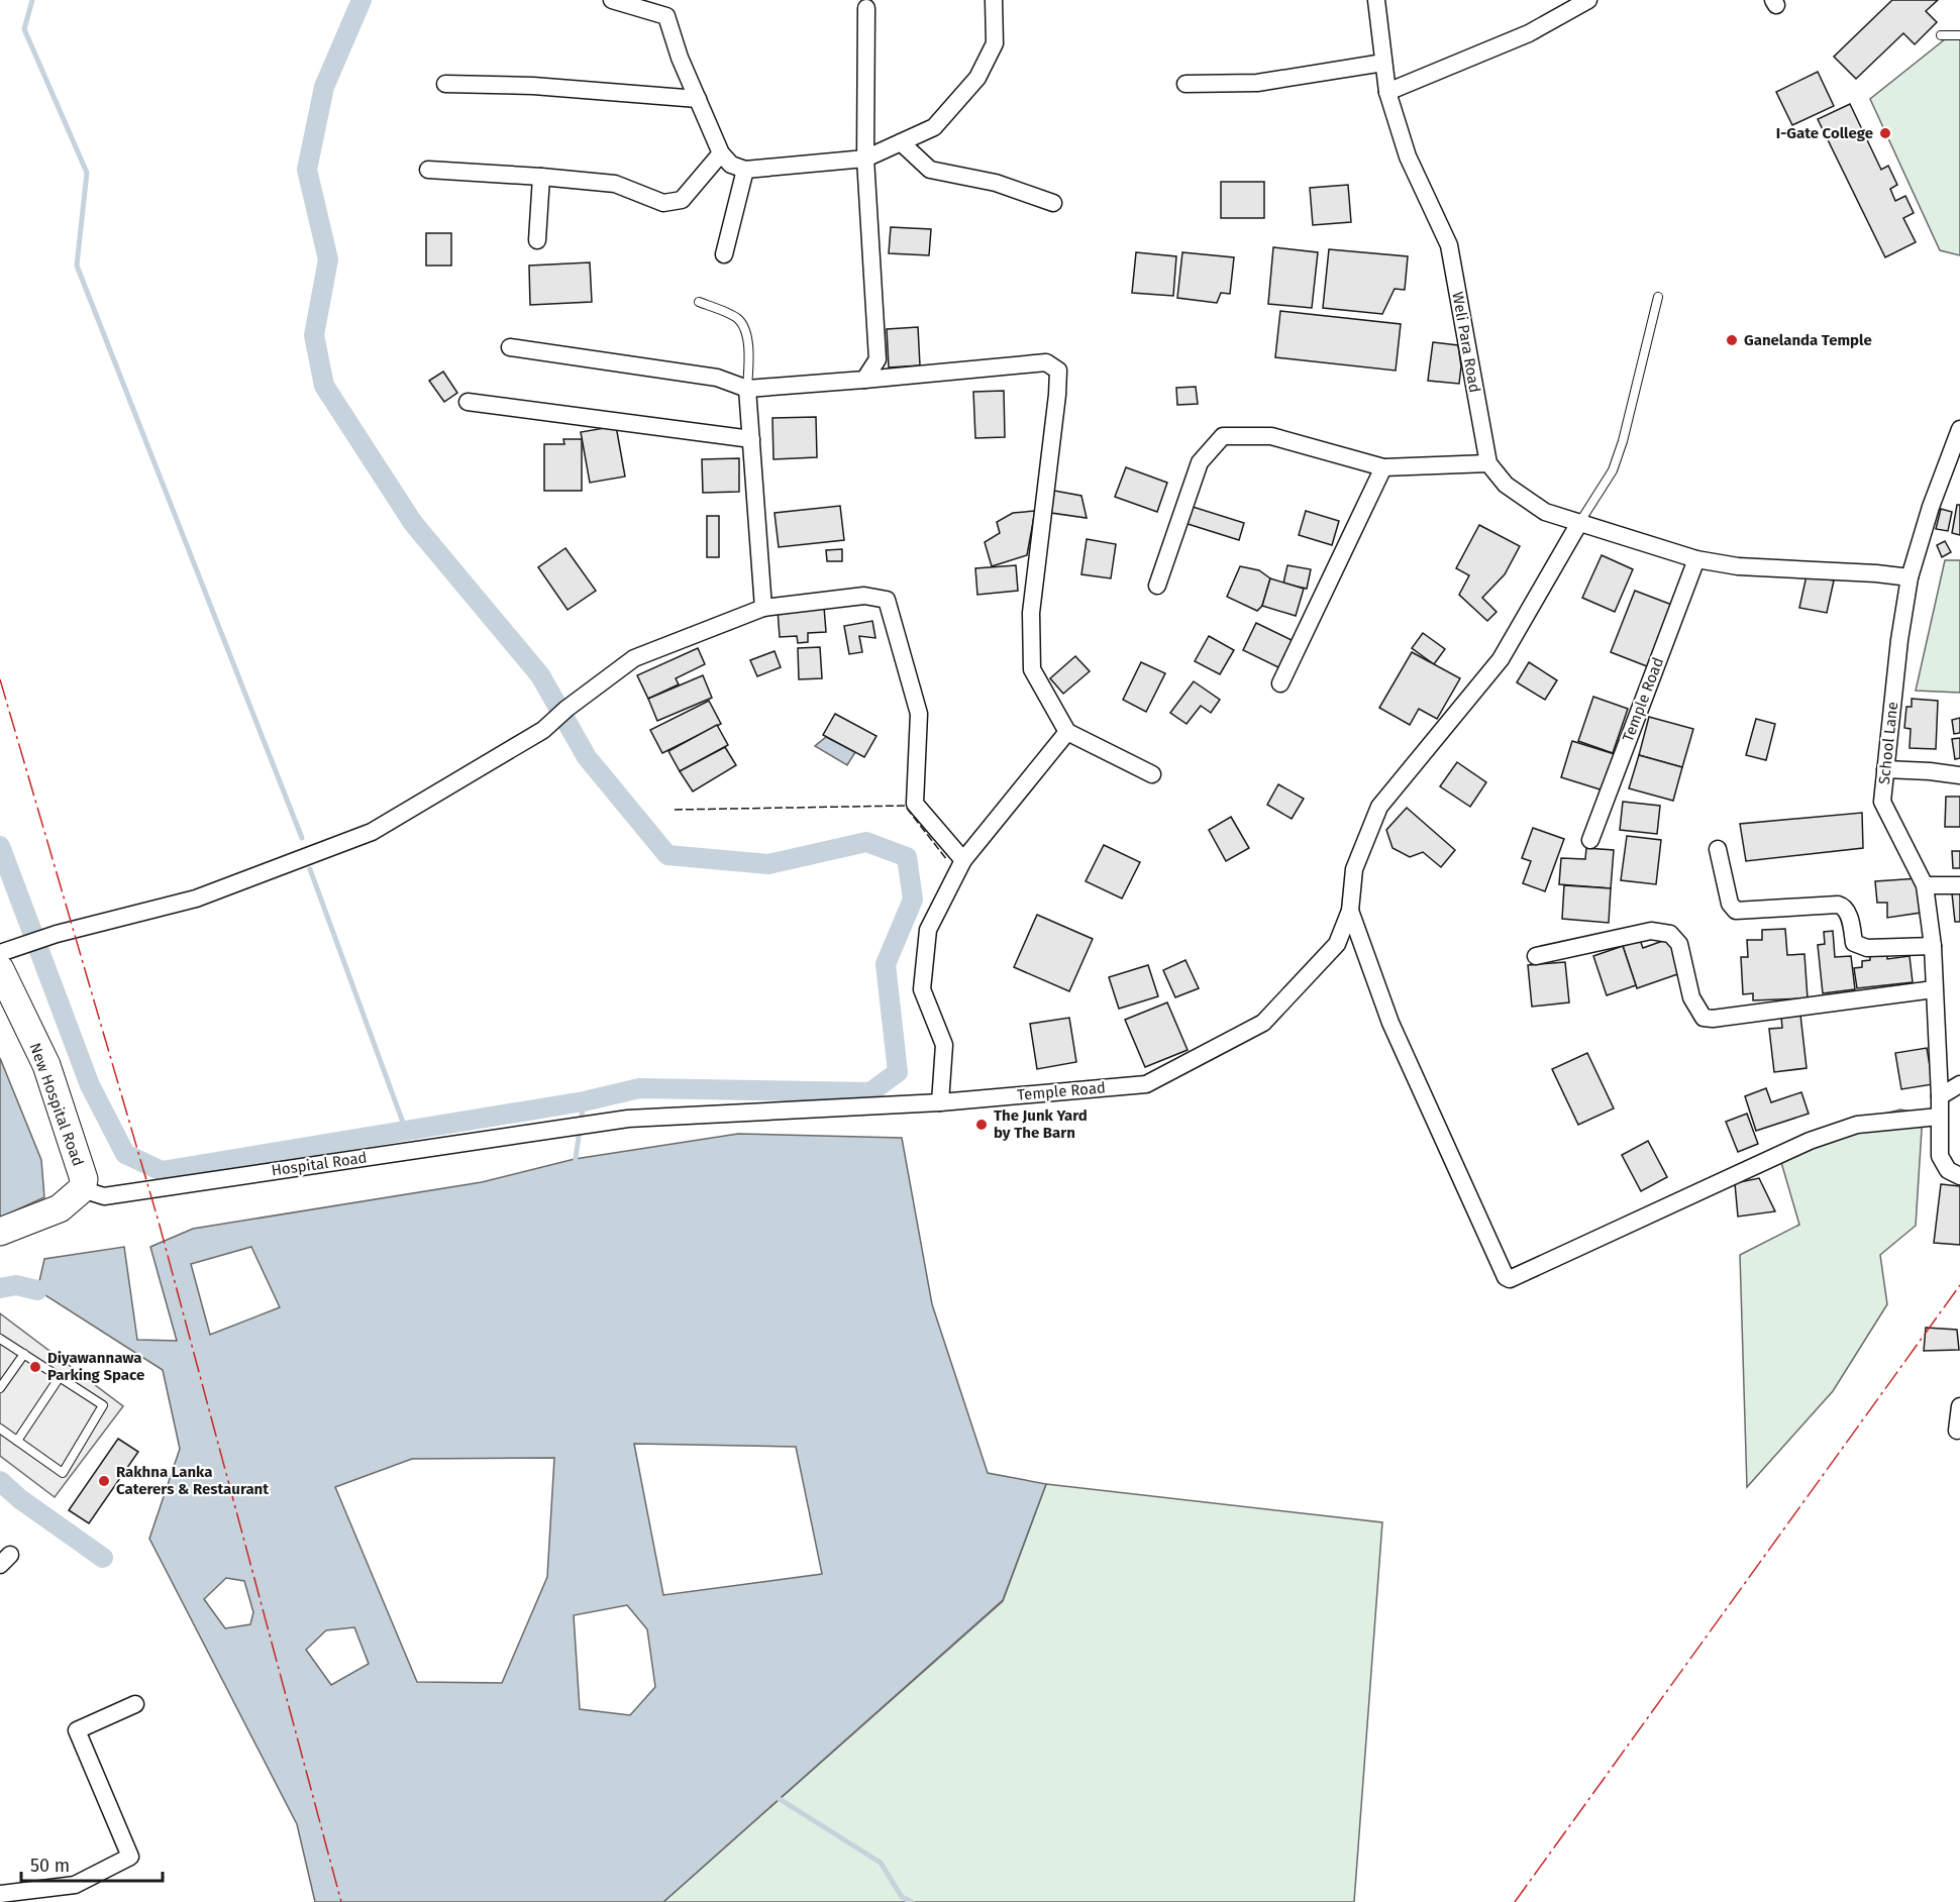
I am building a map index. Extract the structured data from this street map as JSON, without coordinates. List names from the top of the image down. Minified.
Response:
{"streets":{"main road":["New Hospital Road"],"street":["Weli Para Road","Temple Road","School Lane","Hospital Road"]},"crossings":[["Temple Road","Hospital Road"],["New Hospital Road","Hospital Road"]],"places":["I-Gate College","Ganelanda Temple","The Junk Yard by The Barn","Diyawannawa Parking Space","Rakhna Lanka Caterers & Restaurant"],"scale_bar":"50 m"}
